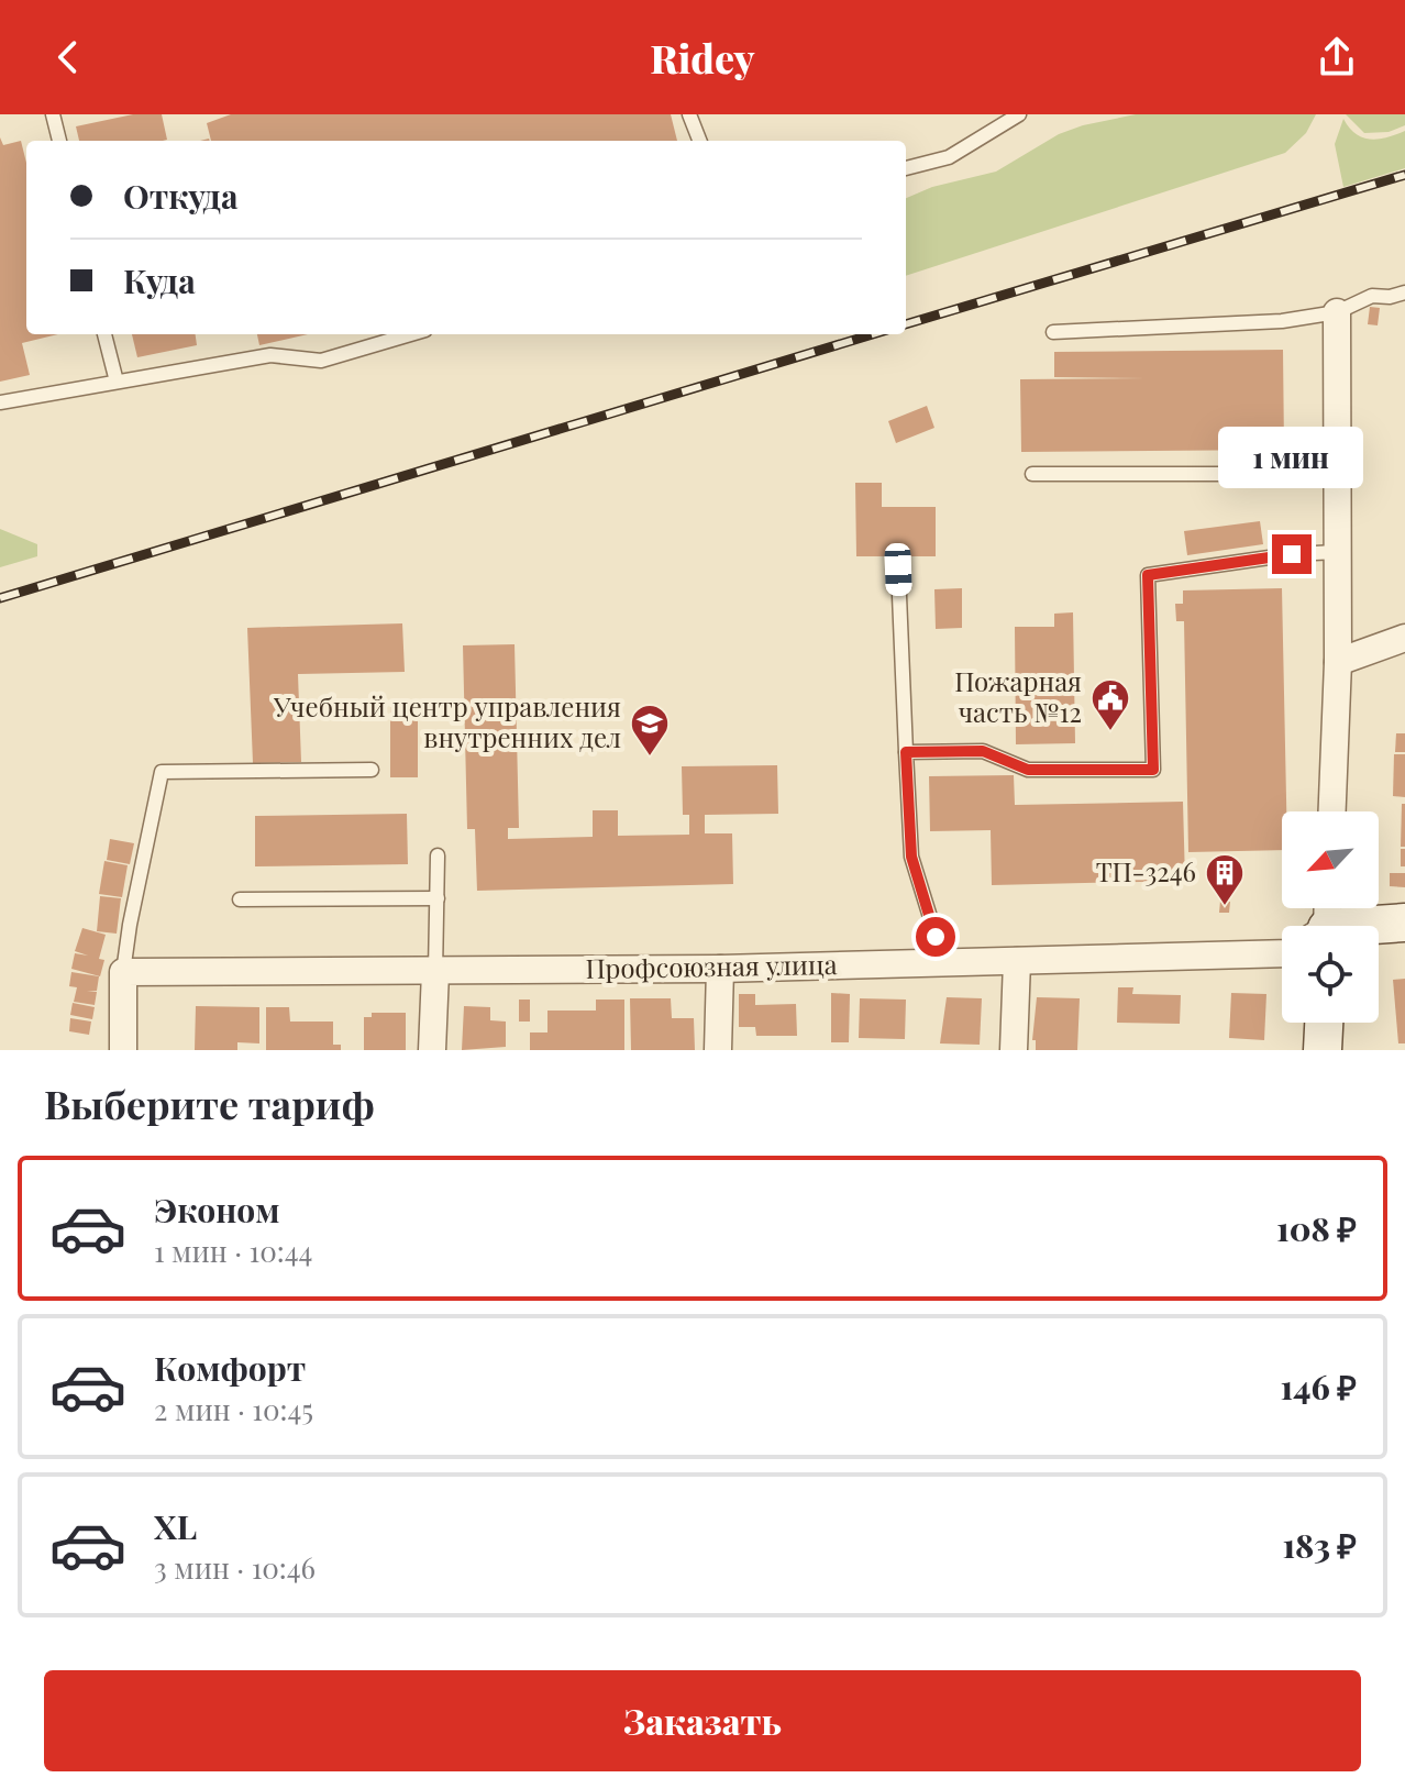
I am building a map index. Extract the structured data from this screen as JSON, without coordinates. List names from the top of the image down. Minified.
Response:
{"streets":{"street":["Профсоюзная улица"]},"places":{"public building":["Пожарная часть №12"],"school or university":["Учебный центр управления внутренних дел"],"building":["ТП-3246"]},"north":"bottom left","page":{"header":"Ridey","banner":["Откуда","Куда"],"bubble":"1 мин","heading":"Выберите тариф","list":[{"name":"Эконом","note":"1 мин · 10:44","value":"108 ₽"},{"name":"Комфорт","note":"2 мин · 10:45","value":"146 ₽"},{"name":"XL","note":"3 мин · 10:46","value":"183 ₽"}],"buttons":"Заказать"}}
